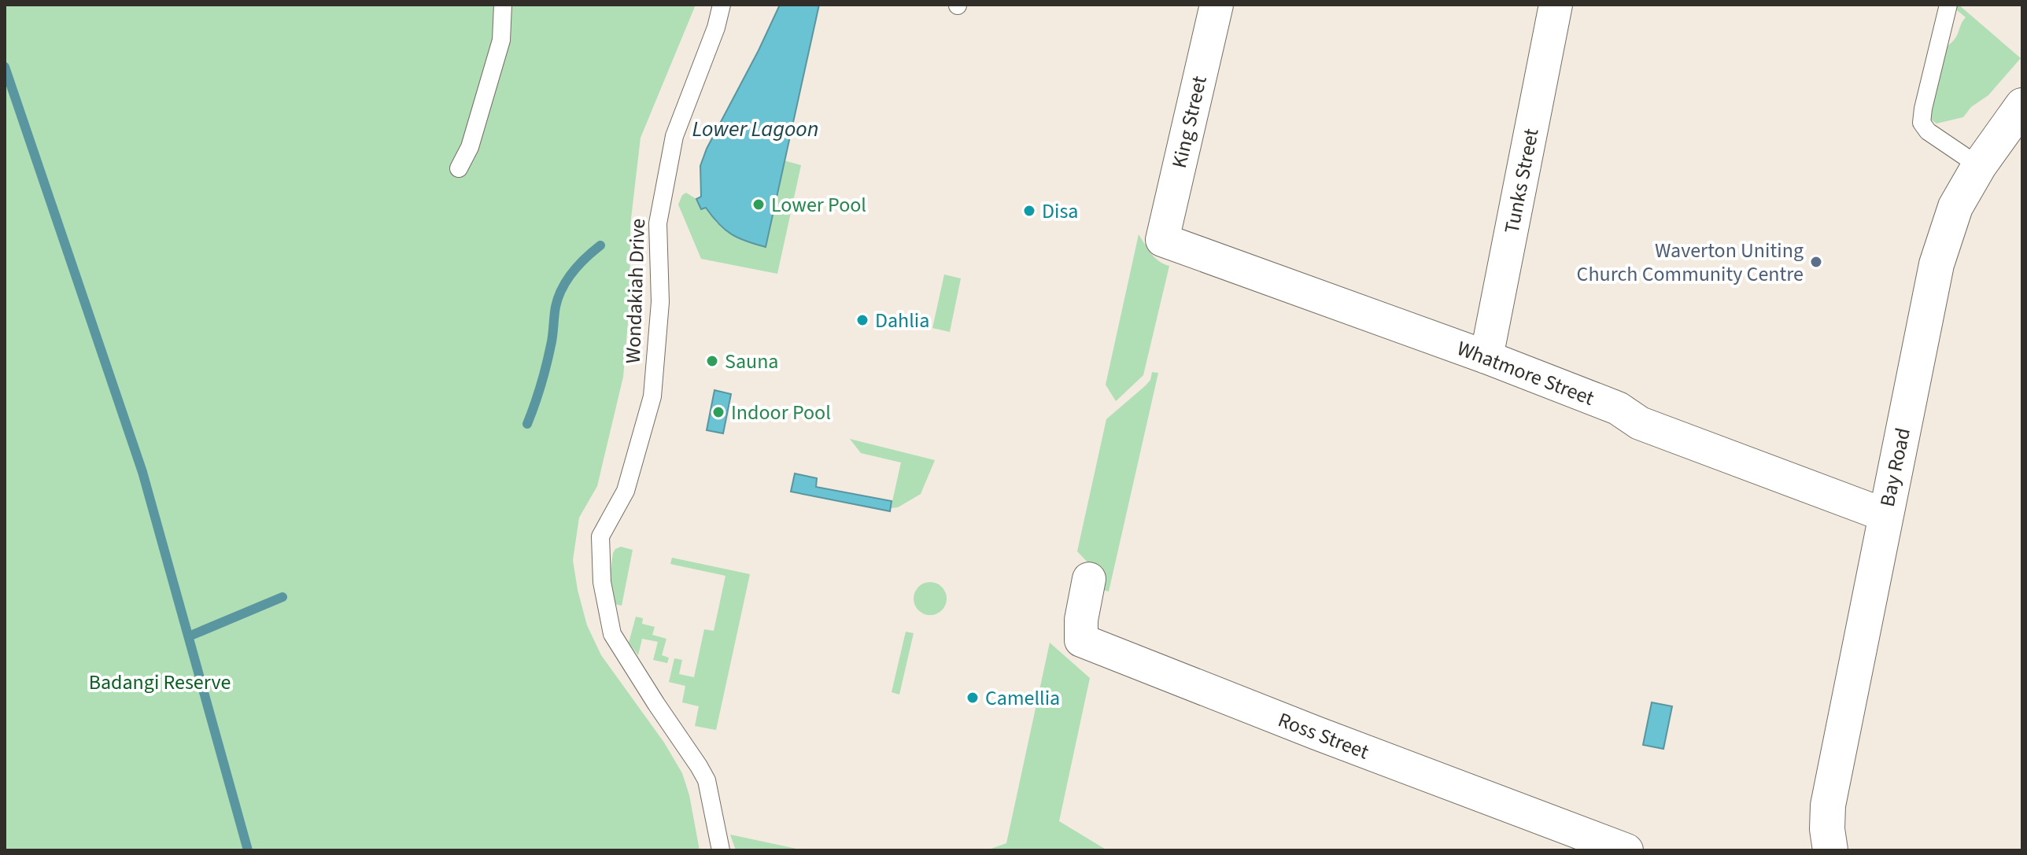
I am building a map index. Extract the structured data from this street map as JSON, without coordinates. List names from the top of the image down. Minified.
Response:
{"streets":{"street":["King Street","Tunks Street","Whatmore Street","Bay Road","Ross Street"],"lane":["Wondakiah Drive"]},"crossings":[["King Street","Whatmore Street"],["Tunks Street","Whatmore Street"],["Whatmore Street","Bay Road"]],"water":["Lower Lagoon"],"parks":["Badangi Reserve"],"places":["Lower Pool","Disa","Waverton Uniting Church Community Centre","Dahlia","Sauna","Indoor Pool","Camellia"]}
